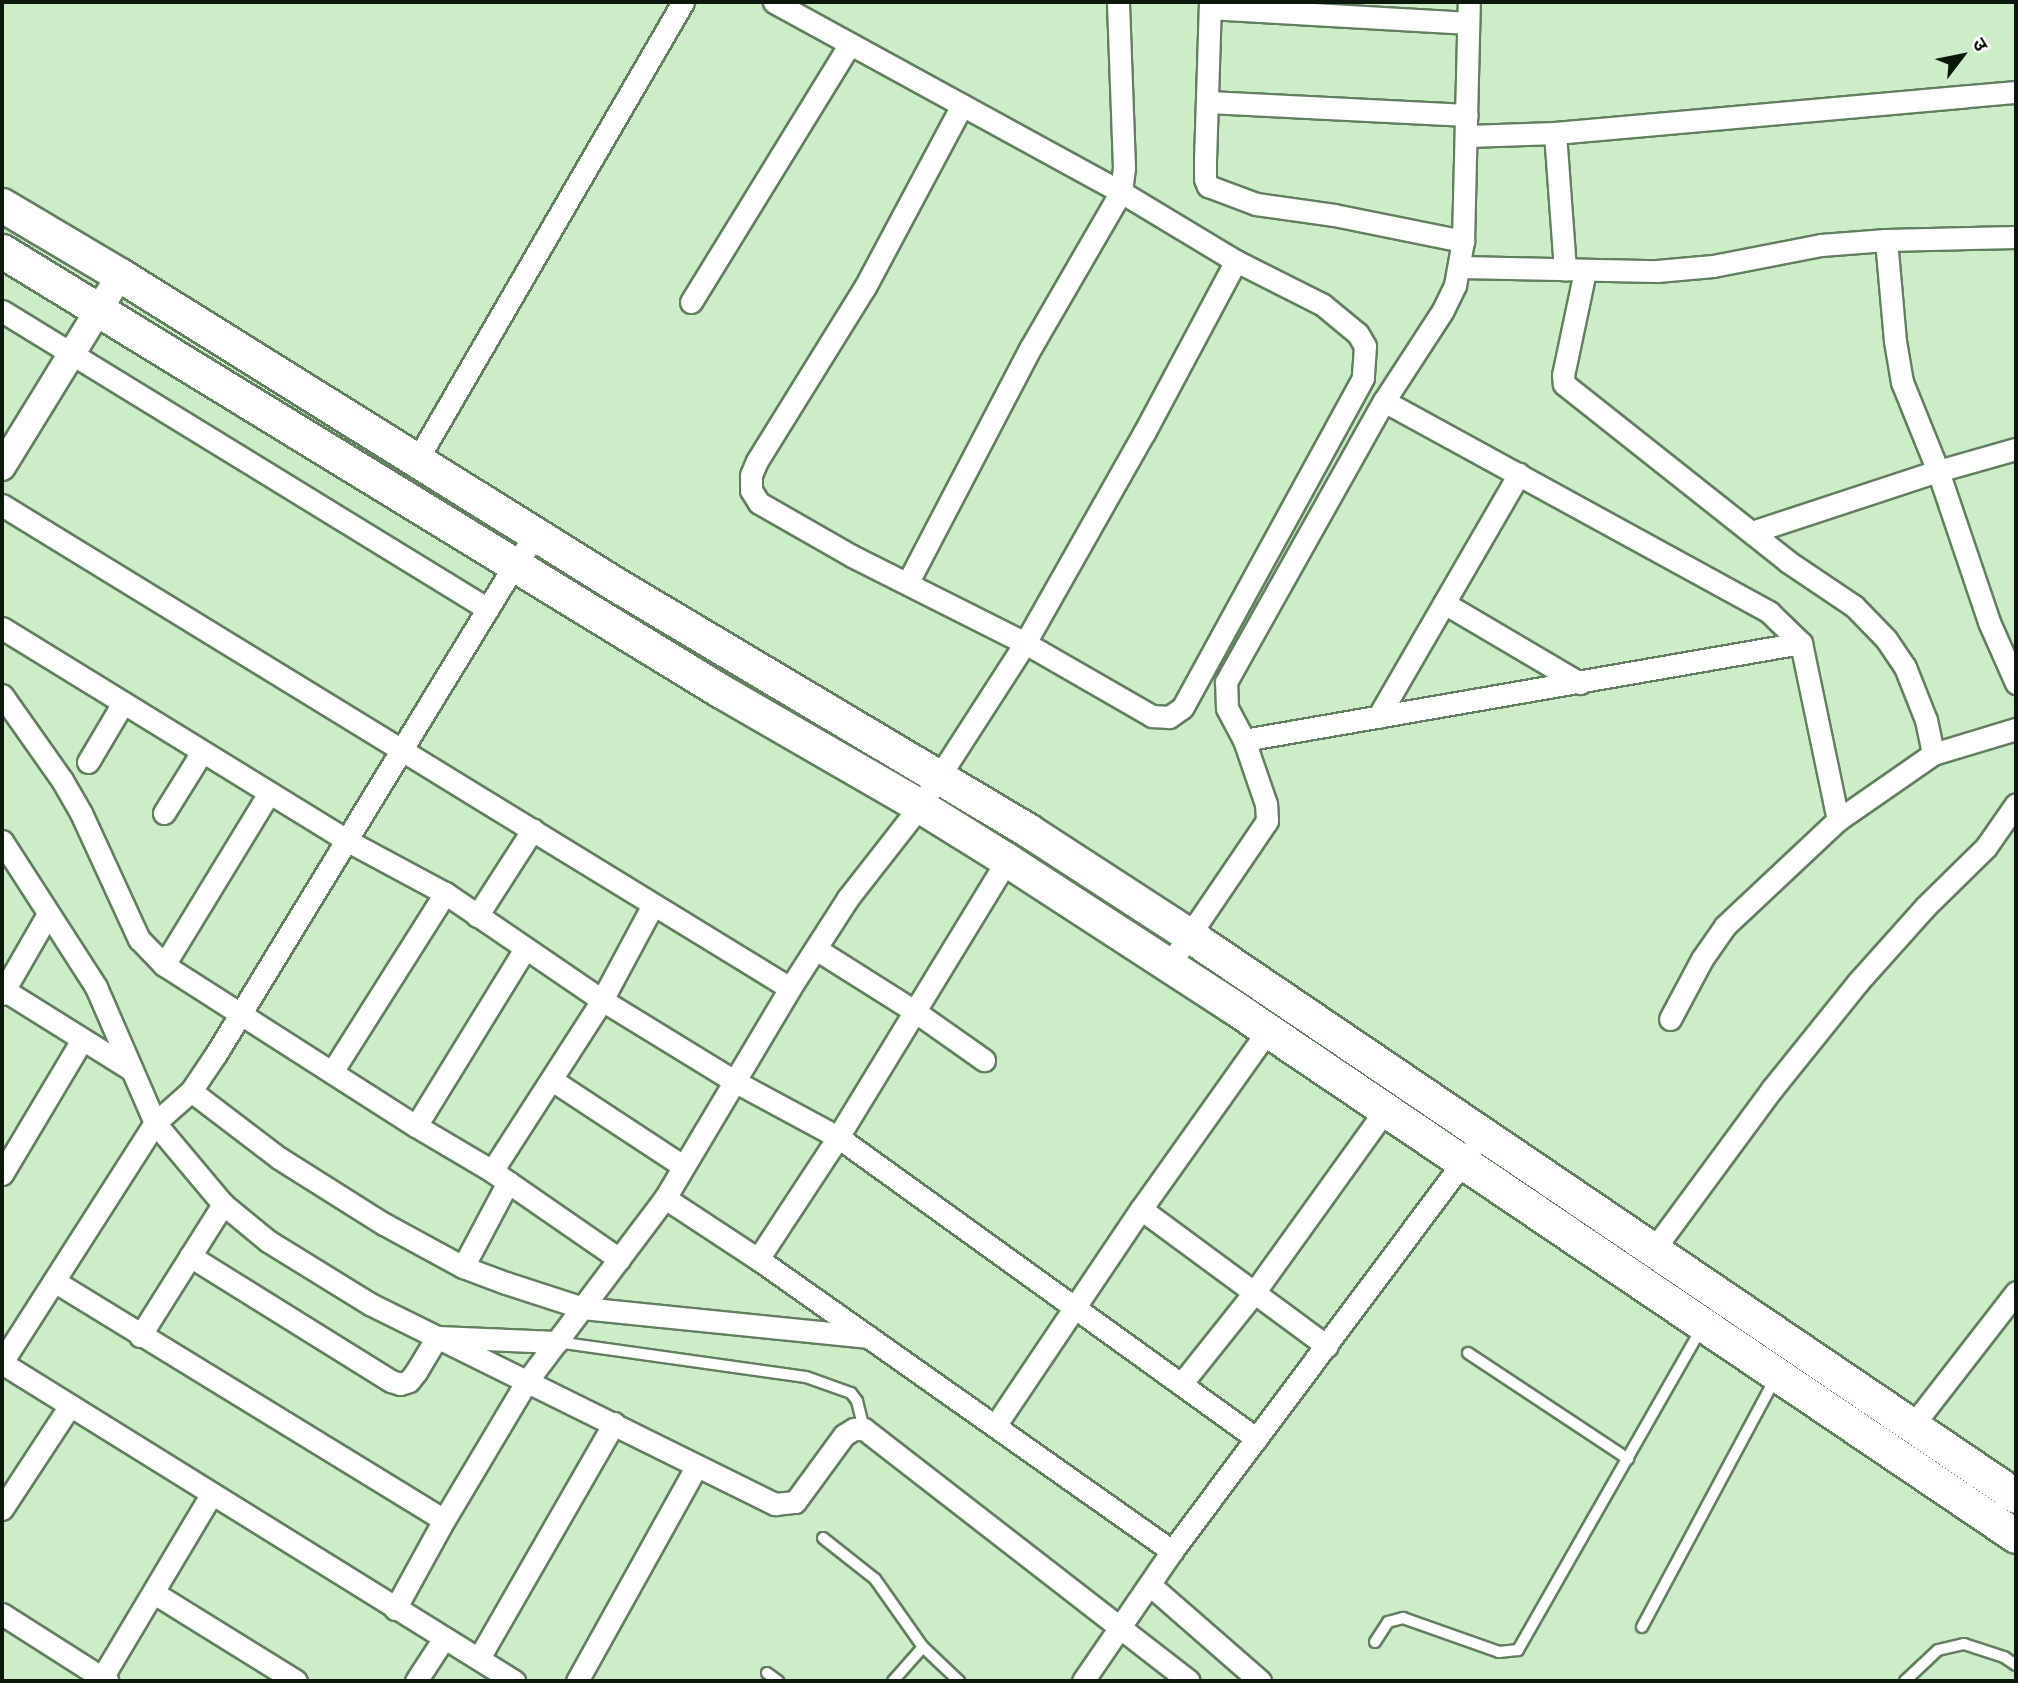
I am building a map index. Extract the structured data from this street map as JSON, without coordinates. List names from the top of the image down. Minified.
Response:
{"north":"top right"}
